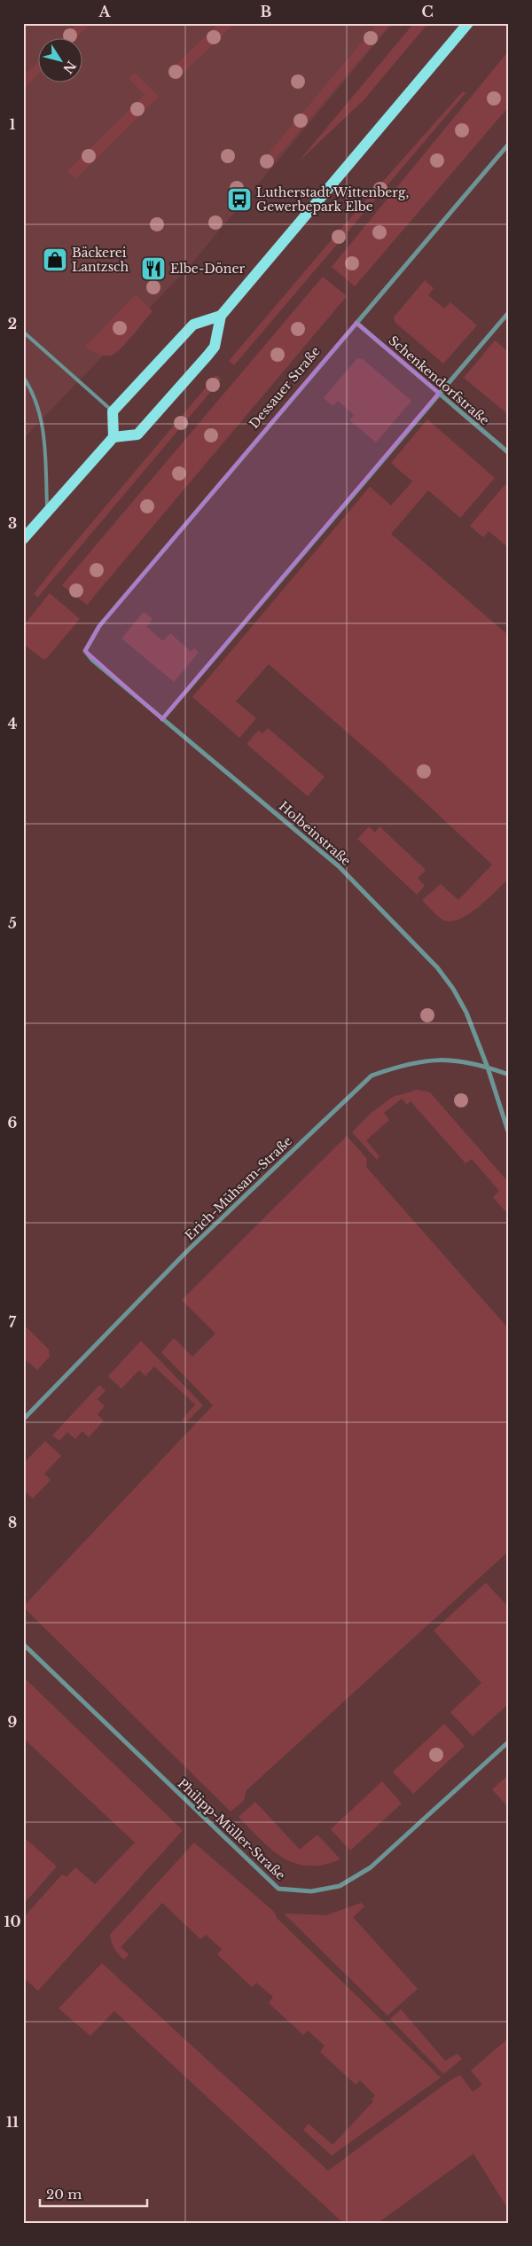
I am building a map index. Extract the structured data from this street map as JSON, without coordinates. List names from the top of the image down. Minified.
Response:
{"streets":{"street":["Schenkendorfstraße","Dessauer Straße","Holbeinstraße","Erich-Mühsam-Straße","Philipp-Müller-Straße"]},"crossings":[["Schenkendorfstraße","Dessauer Straße"],["Dessauer Straße","Holbeinstraße"],["Holbeinstraße","Erich-Mühsam-Straße"]],"places":{"bus stop":["Lutherstadt Wittenberg, Gewerbepark Elbe"],"shop":["Bäckerei Lantzsch"],"restaurant":["Elbe-Döner"]},"scale_bar":"20 m","north":"bottom right","grid":{"columns":["A","B","C"],"rows":["1","2","3","4","5","6","7","8","9","10","11"]}}
